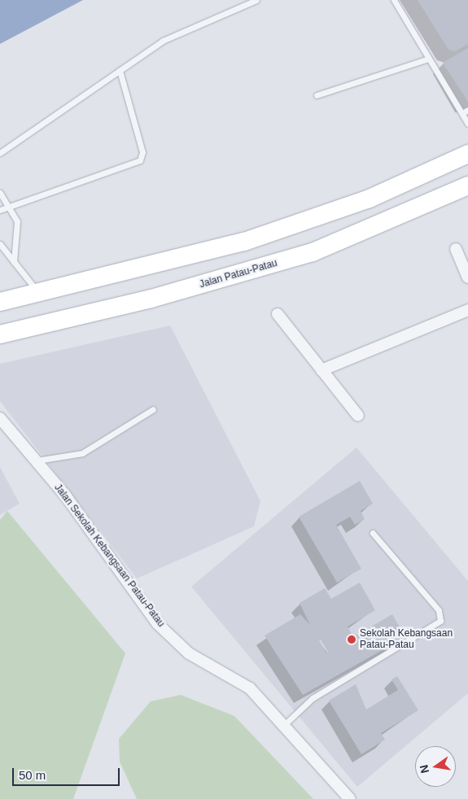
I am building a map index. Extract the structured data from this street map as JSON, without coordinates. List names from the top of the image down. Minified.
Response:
{"streets":{"main road":["Jalan Patau-Patau"],"street":["Jalan Sekolah Kebangsaan Patau-Patau"]},"places":["Sekolah Kebangsaan Patau-Patau"],"scale_bar":"50 m","north":"left"}
